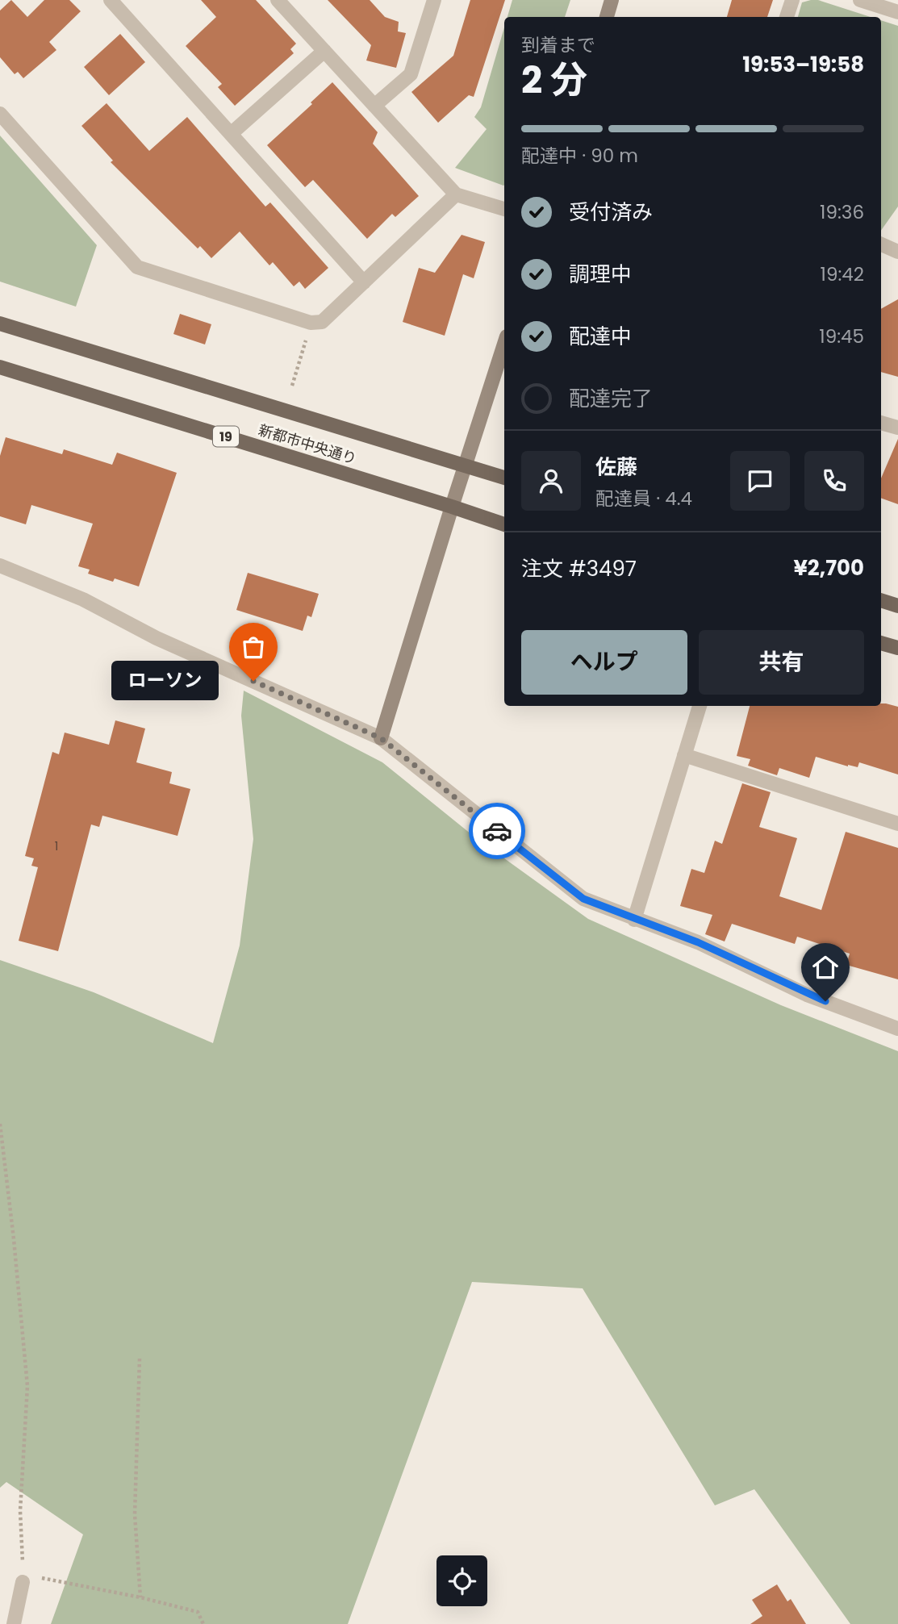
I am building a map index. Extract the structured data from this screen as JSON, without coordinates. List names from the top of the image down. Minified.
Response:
{"streets":{"main road":["19","新都市中央通り"]},"places":["ローソン"],"house_numbers":["1"],"page":{"heading":["2 分","到着まで","19:53–19:58"],"panel":["佐藤","配達員 · 4.4","注文 #3497","¥2,700"],"bar":"配達中 · 90 m","list":[["受付済み","19:36"],["調理中","19:42"],["配達中","19:45"],"配達完了"],"buttons":["ヘルプ","共有"],"bubble":"ローソン"}}
